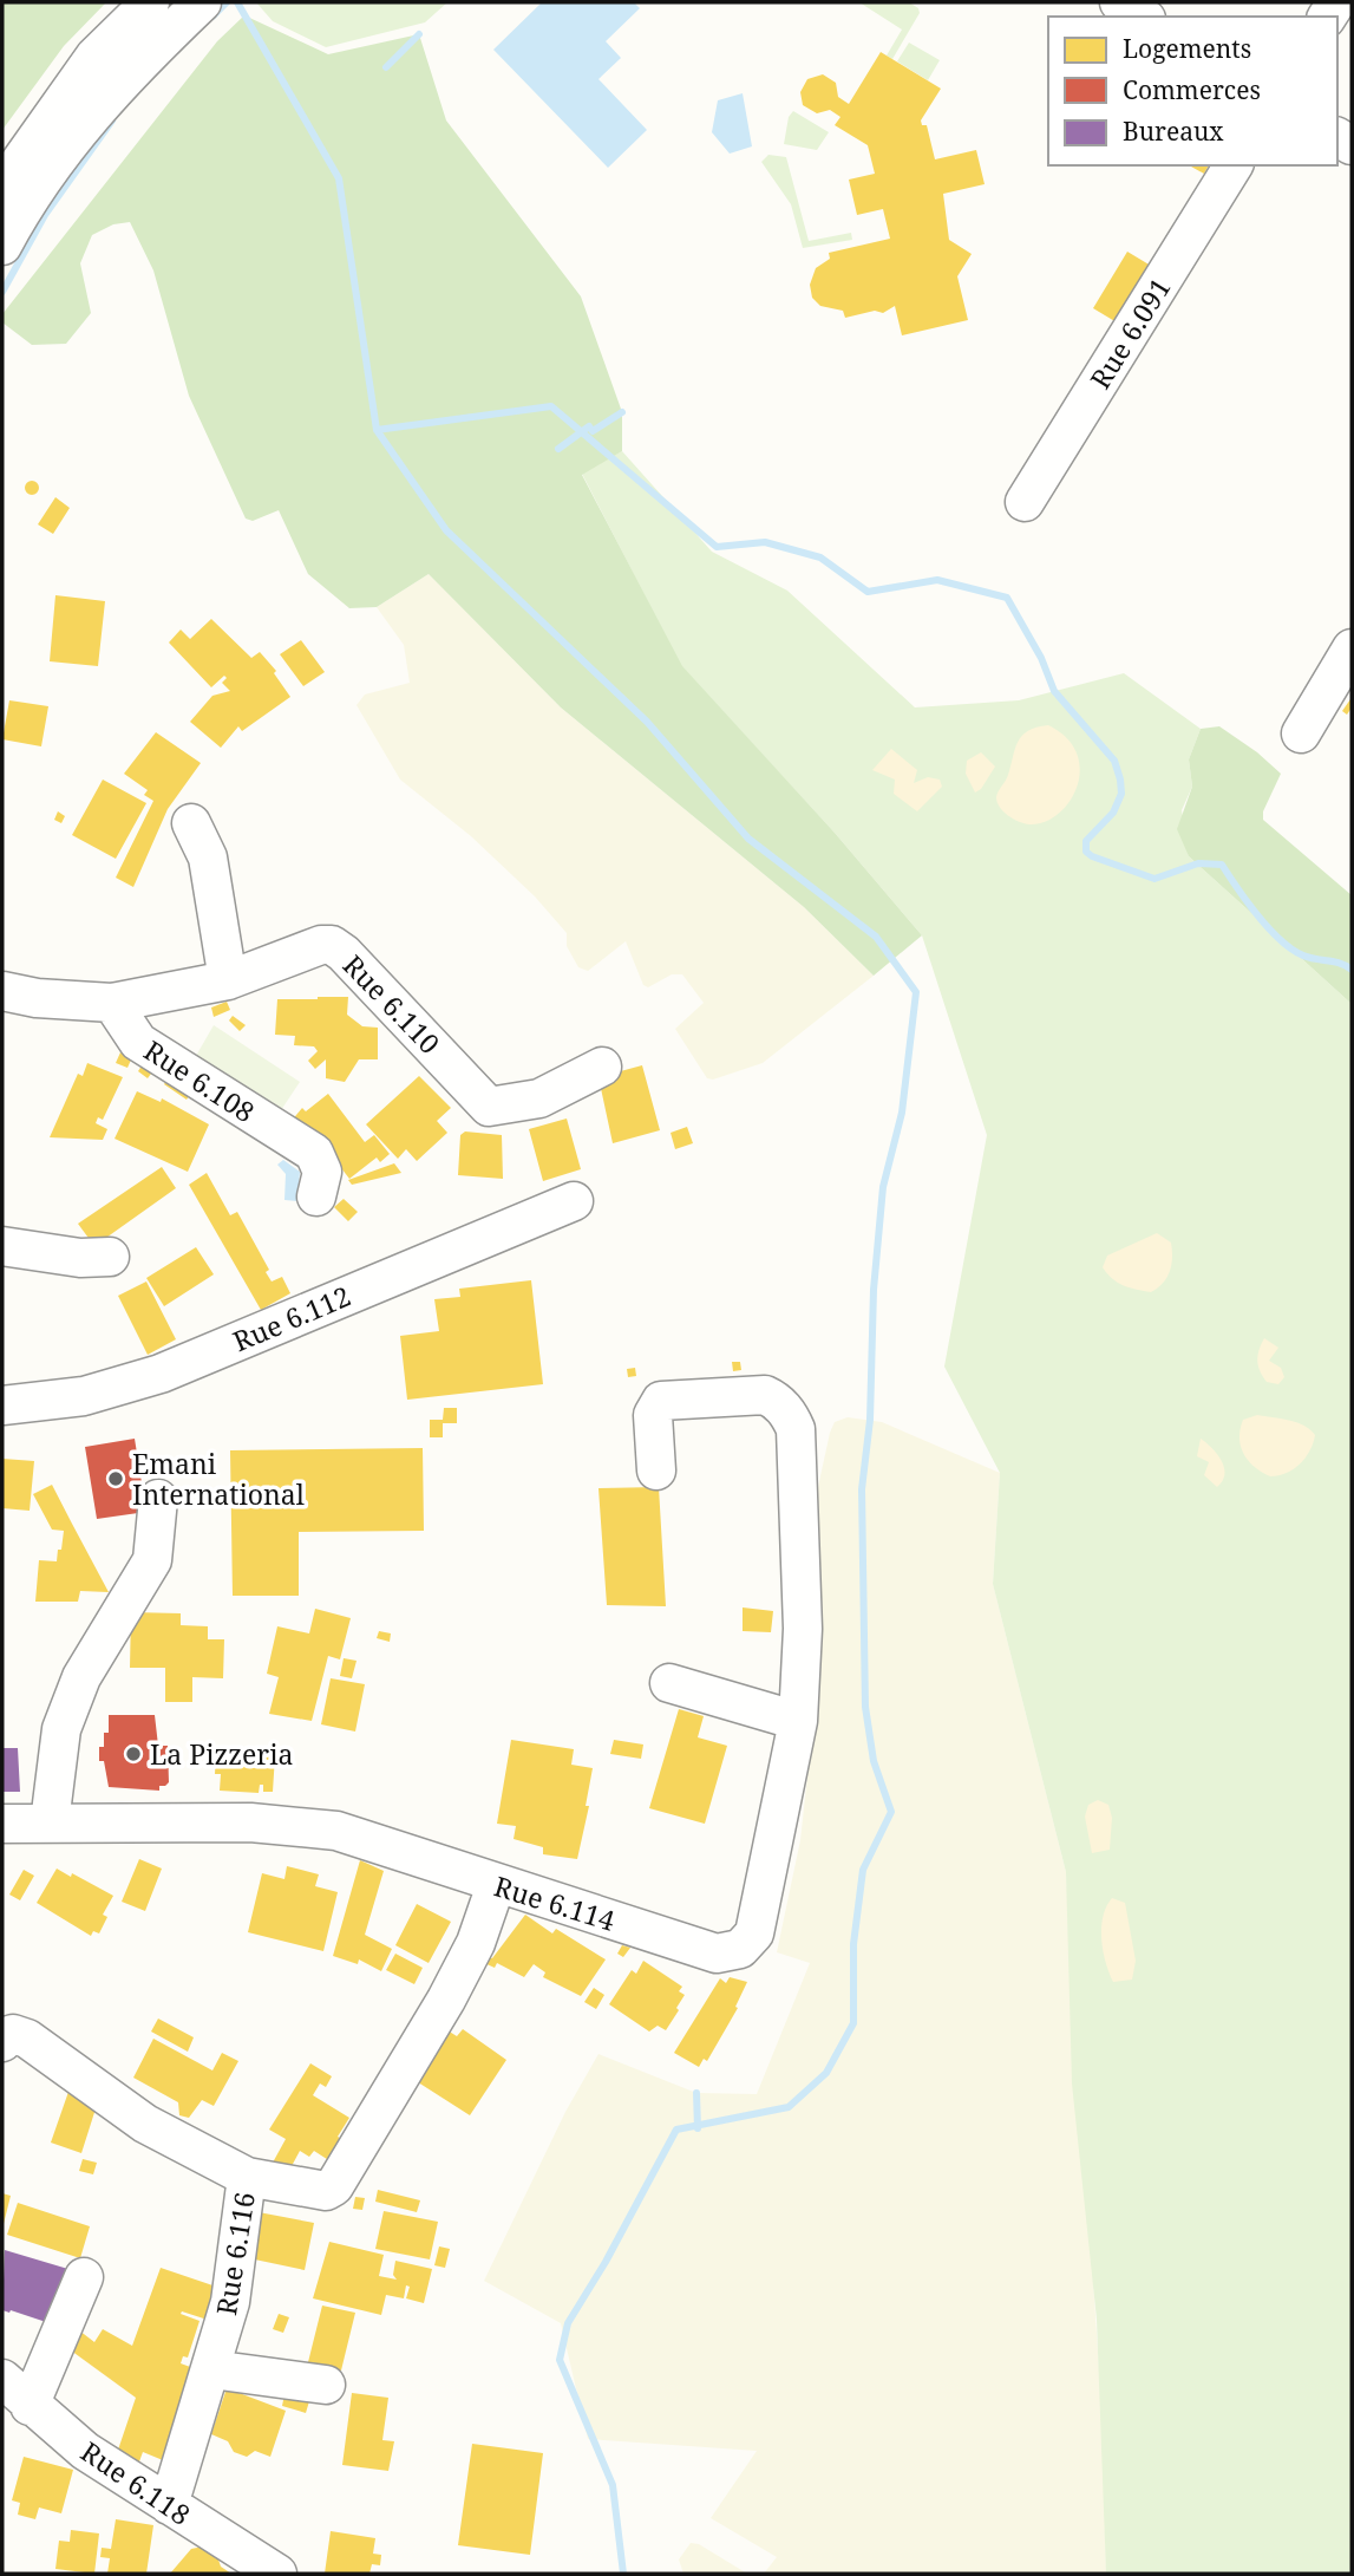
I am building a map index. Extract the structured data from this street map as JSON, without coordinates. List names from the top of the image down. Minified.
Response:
{"streets":{"street":["Rue 6.091","Rue 6.110","Rue 6.108","Rue 6.112","Rue 6.114","Rue 6.116","Rue 6.118"]},"crossings":[["Rue 6.110","Rue 6.108"],["Rue 6.116","Rue 6.118"]],"places":["Emani International","La Pizzeria"],"legend":["Logements","Commerces","Bureaux"]}
